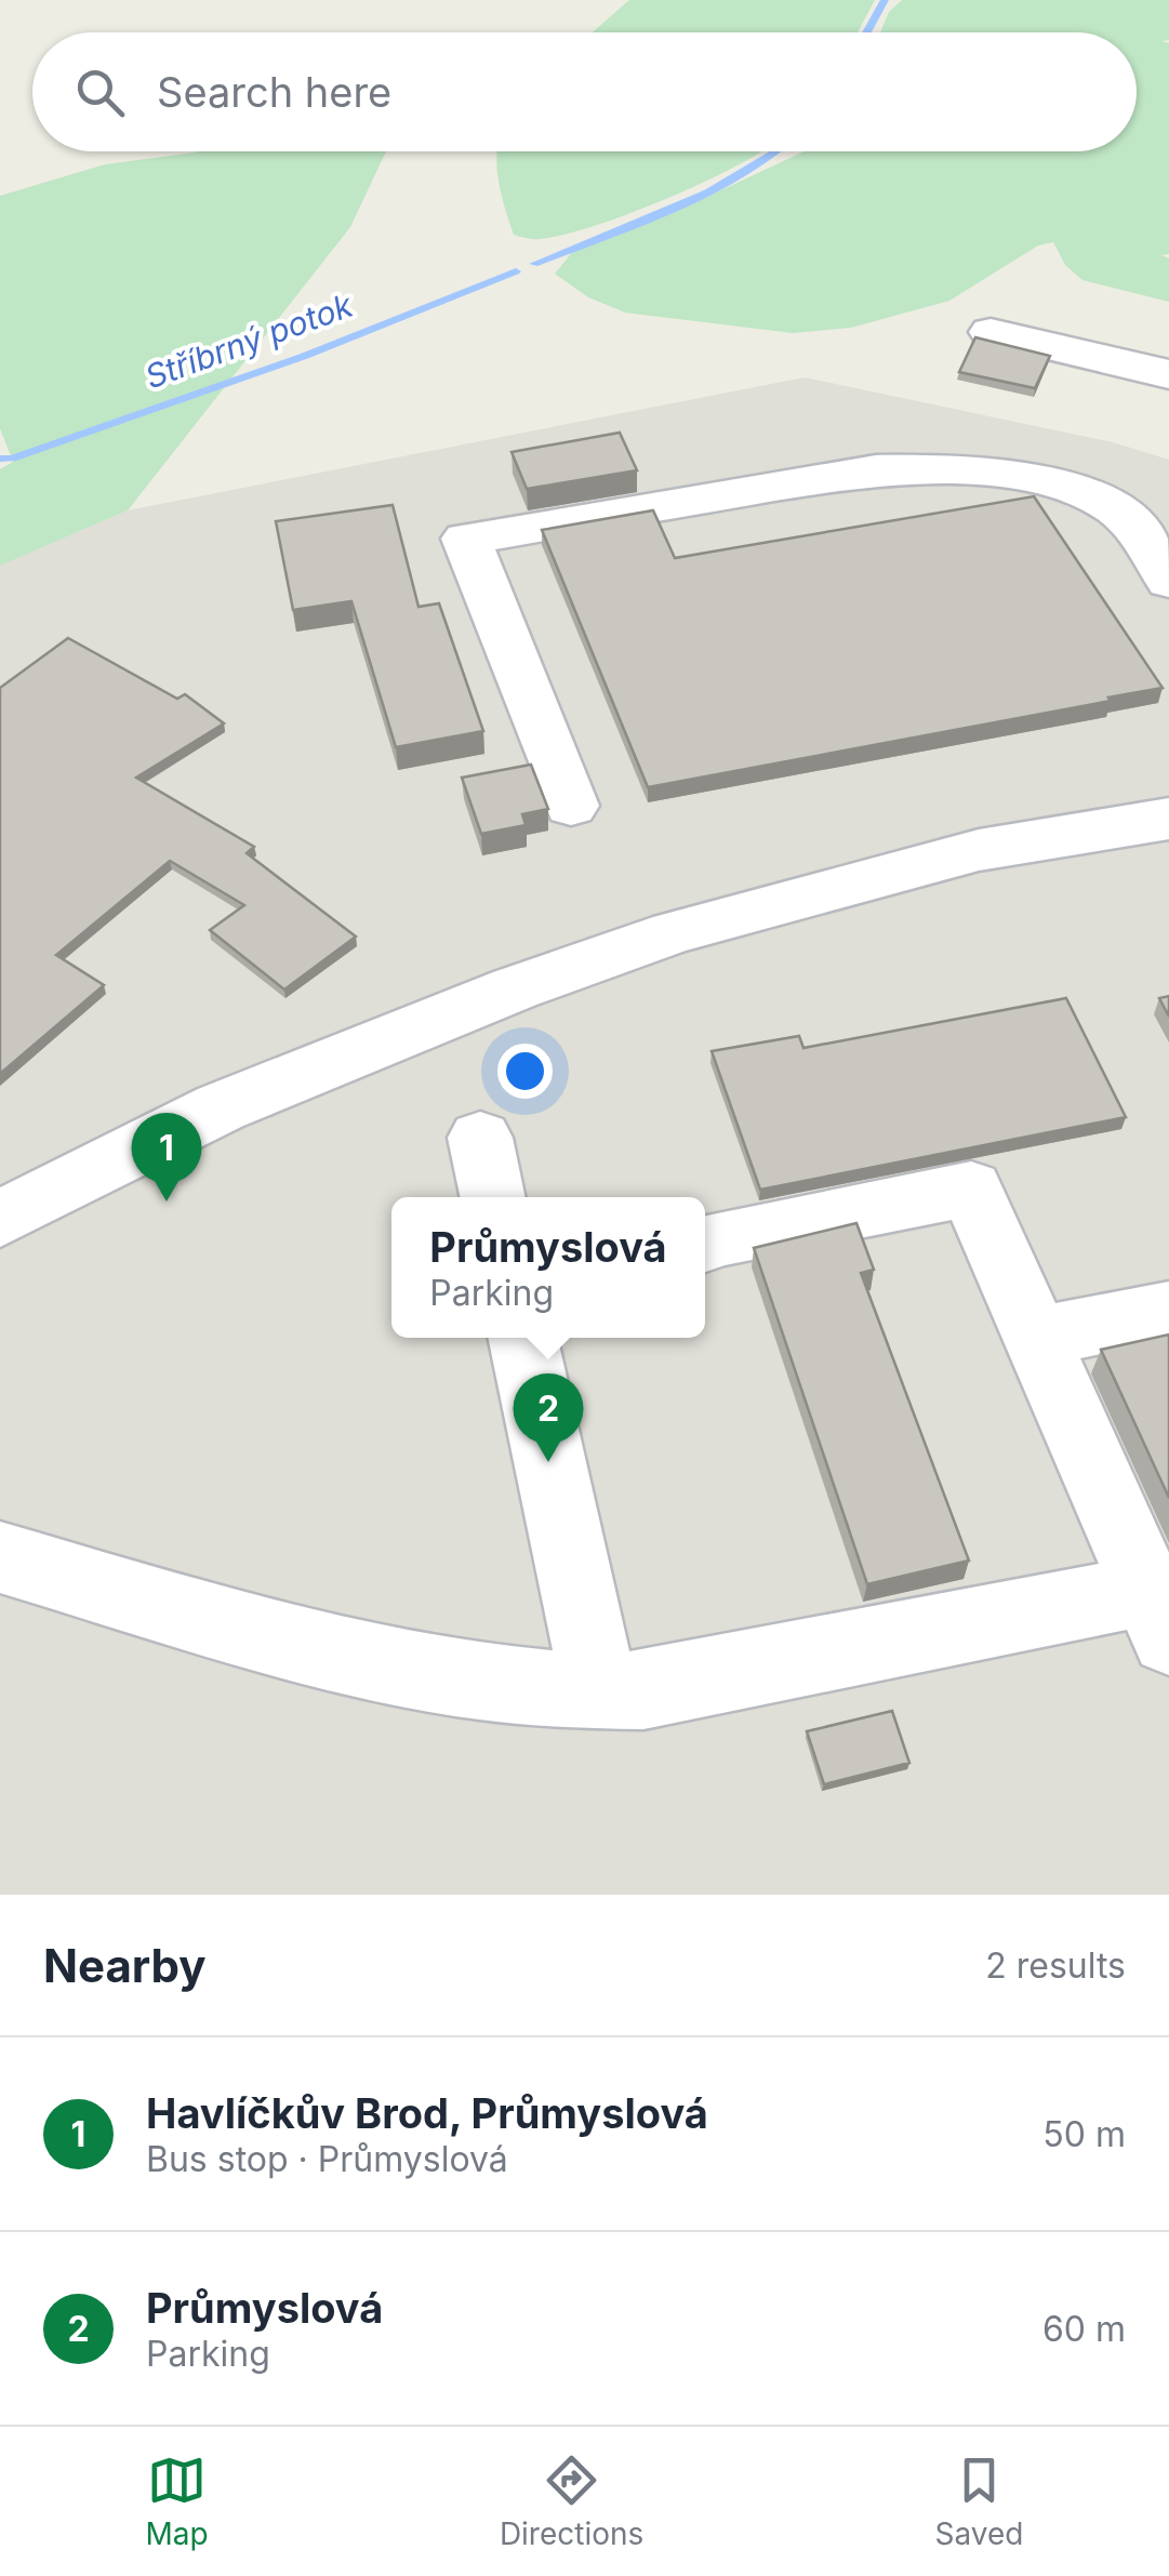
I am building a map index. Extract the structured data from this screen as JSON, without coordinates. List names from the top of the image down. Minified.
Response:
{"water":["Stříbrný potok"],"page":{"search":"Search here","pins":["1","2"],"popup":["Průmyslová","Parking"],"heading":["Nearby","2 results"],"list":[{"mark":"1","name":"Havlíčkův Brod, Průmyslová","note":"Bus stop · Průmyslová","value":"50 m"},{"mark":"2","name":"Průmyslová","note":"Parking","value":"60 m"}],"nav":["Map","Directions","Saved"]}}
